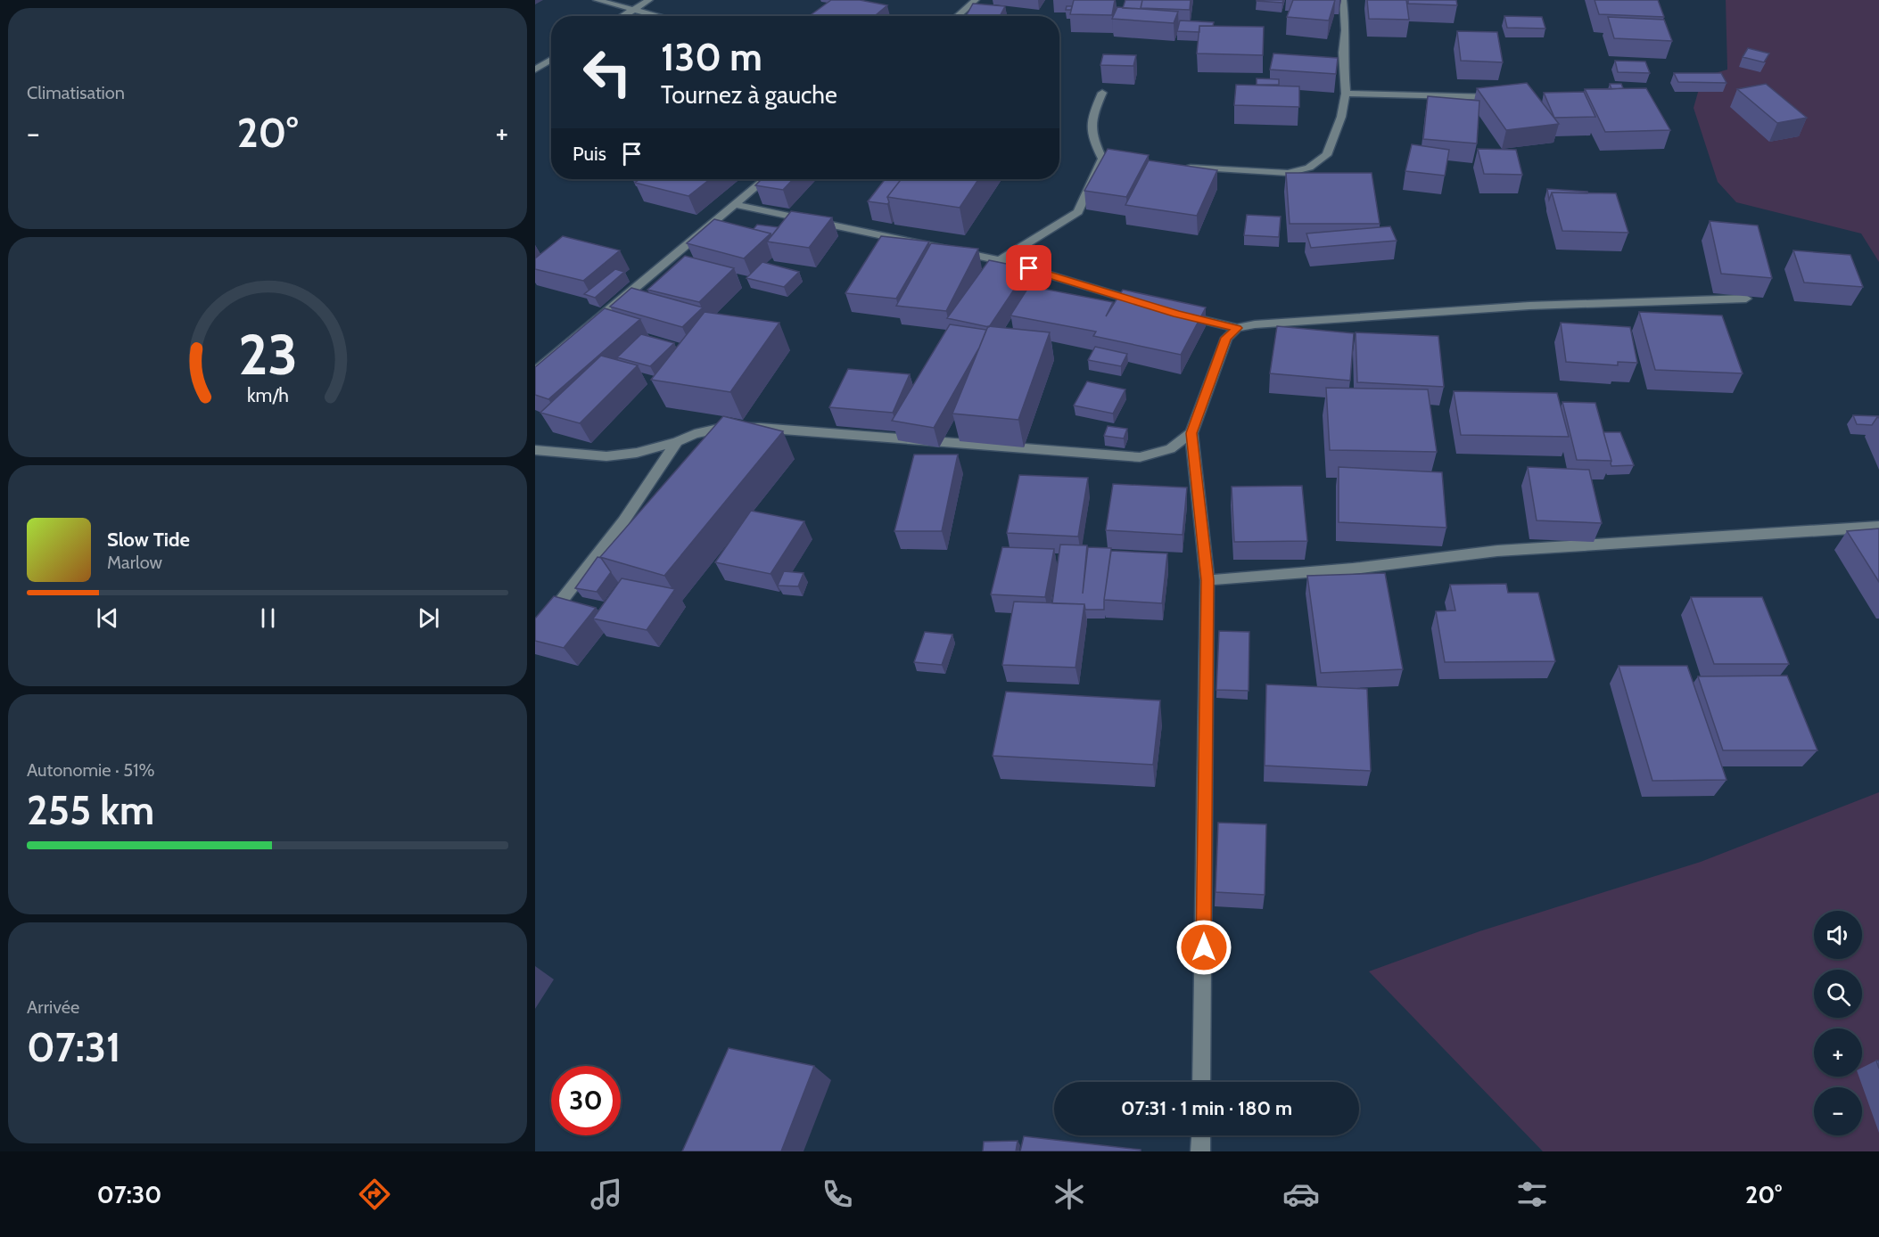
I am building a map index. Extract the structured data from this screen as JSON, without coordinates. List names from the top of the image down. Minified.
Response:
{"page":{"tile":["Climatisation",["Autonomie · 51%","255 km"],["Arrivée","07:31"]],"turn":["130 m","Tournez à gauche"],"heat":["−","20°","+"],"then":"Puis","song":["Slow Tide","Marlow"],"map_buttons":["+","−"],"limit":"30","trip":"07:31 · 1 min · 180 m","tabs":["07:30","20°"],"gauge":["23","km/h"]}}
